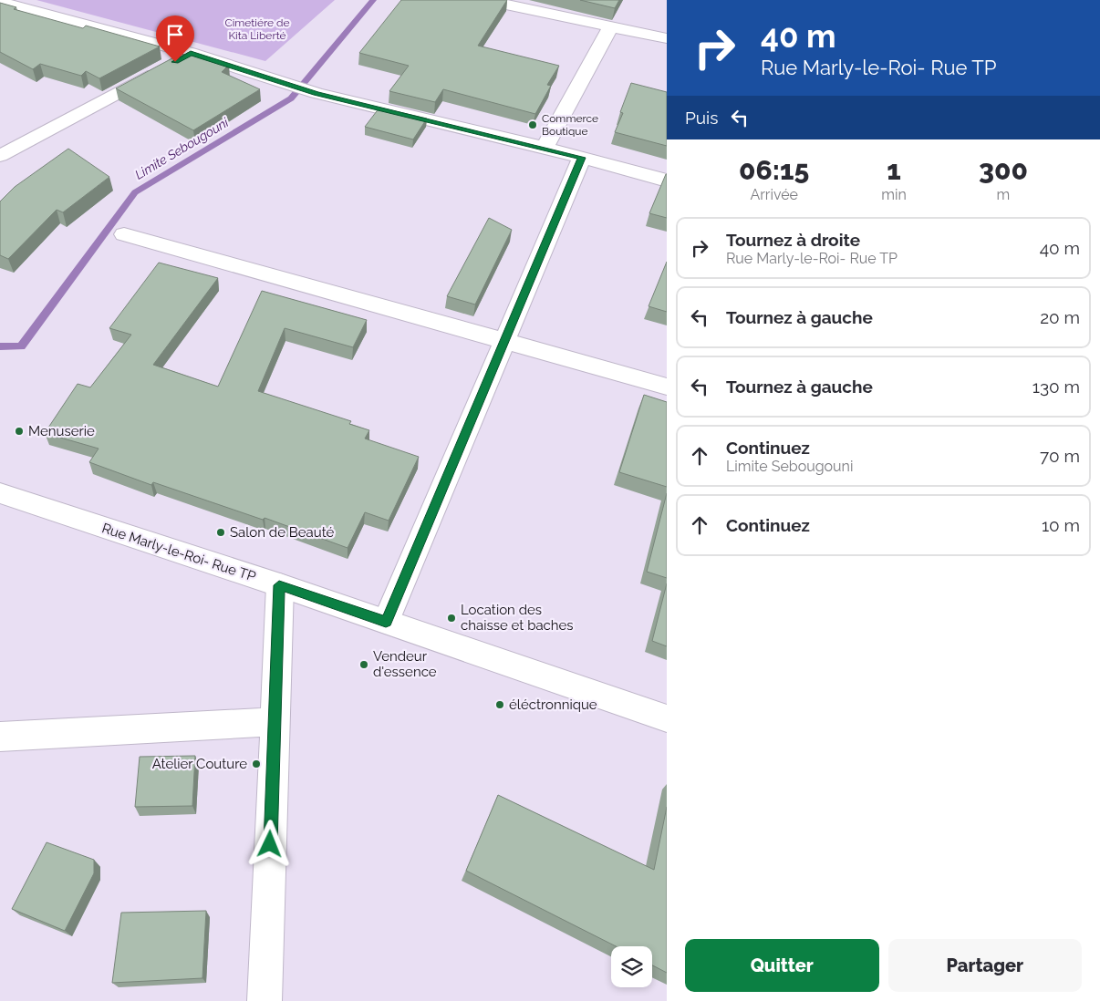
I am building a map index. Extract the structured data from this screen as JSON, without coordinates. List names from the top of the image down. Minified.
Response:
{"streets":{"street":["Rue Marly-le-Roi- Rue TP"]},"water":["Limite Sebougouni"],"parks":["Cimetiére de Kita Liberté"],"places":["Commerce Boutique","Menuserie","Salon de Beauté","Location des chaisse et baches","Vendeur d'essence","éléctronnique","Atelier Couture"],"page":{"turn":["40 m","Rue Marly-le-Roi- Rue TP"],"then":"Puis","eta":["06:15","Arrivée","1","min","300","m"],"list":[{"name":"Tournez à droite","note":"Rue Marly-le-Roi- Rue TP","value":"40 m"},{"name":"Tournez à gauche","value":"20 m"},{"name":"Tournez à gauche","value":"130 m"},{"name":"Continuez","note":"Limite Sebougouni","value":"70 m"},{"name":"Continuez","value":"10 m"}],"buttons":["Quitter","Partager"]}}
